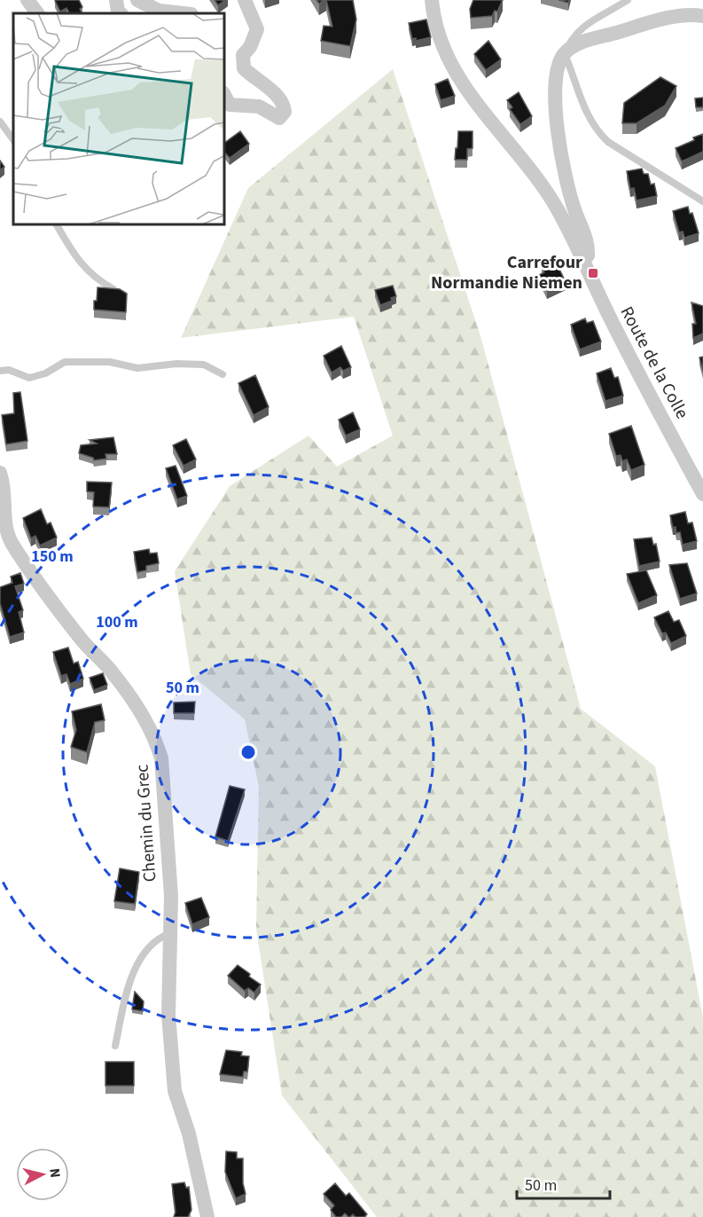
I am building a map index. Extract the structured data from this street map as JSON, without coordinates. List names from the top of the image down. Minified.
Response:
{"streets":{"street":["Route de la Colle","Chemin du Grec"]},"places":{"transit":["Carrefour Normandie Niemen"]},"scale_bar":"50 m","north":"right","rings":["150 m","100 m","50 m"]}
